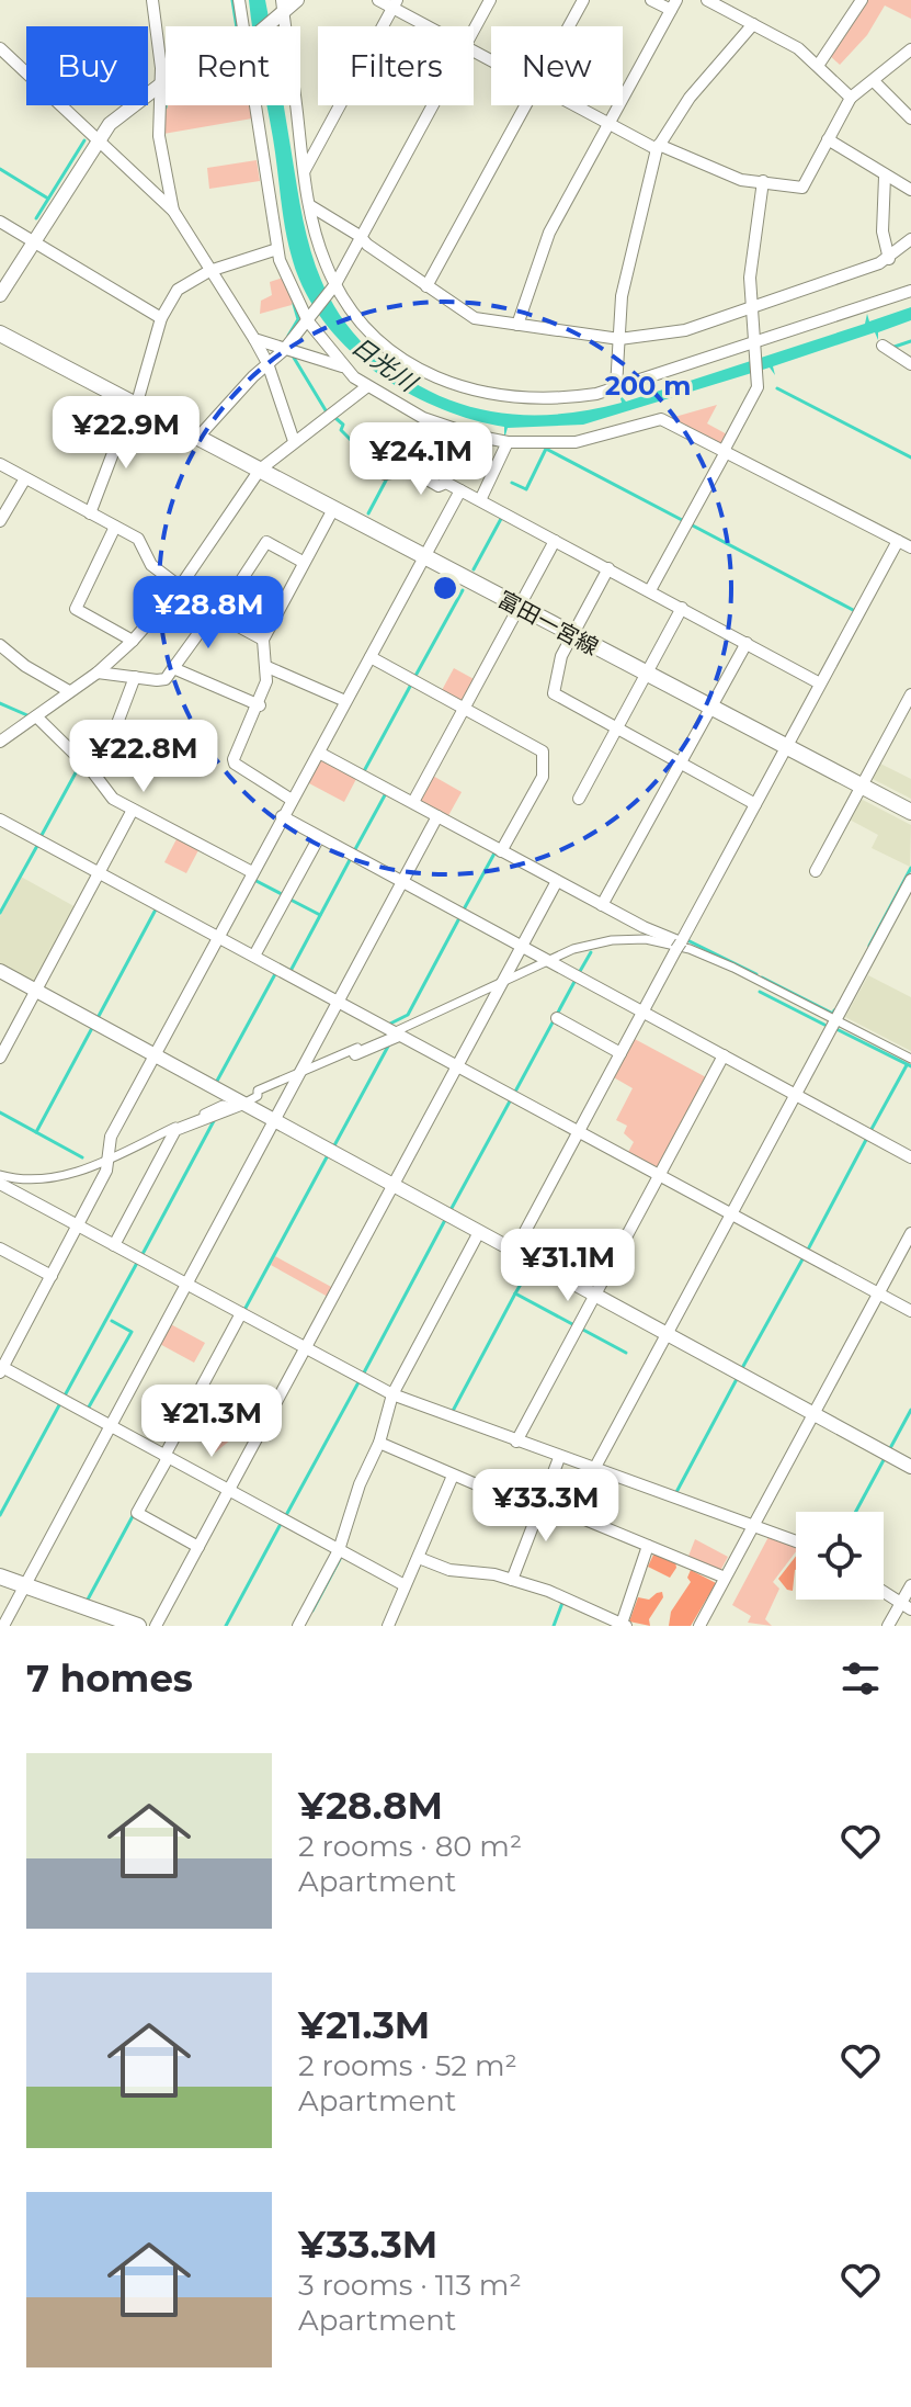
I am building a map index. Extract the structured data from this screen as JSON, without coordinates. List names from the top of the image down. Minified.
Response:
{"streets":{"main road":["富田一宮線"]},"water":["日光川"],"page":{"chip":["Buy","Rent","Filters","New"],"price":["¥22.9M","¥24.1M","¥28.8M","¥22.8M","¥31.1M","¥21.3M","¥33.3M"],"heading":"7 homes","list":[{"name":"¥28.8M","note":"2 rooms · 80 m² · Apartment"},{"name":"¥21.3M","note":"2 rooms · 52 m² · Apartment"},{"name":"¥33.3M","note":"3 rooms · 113 m² · Apartment"}]},"rings":["200 m"]}
